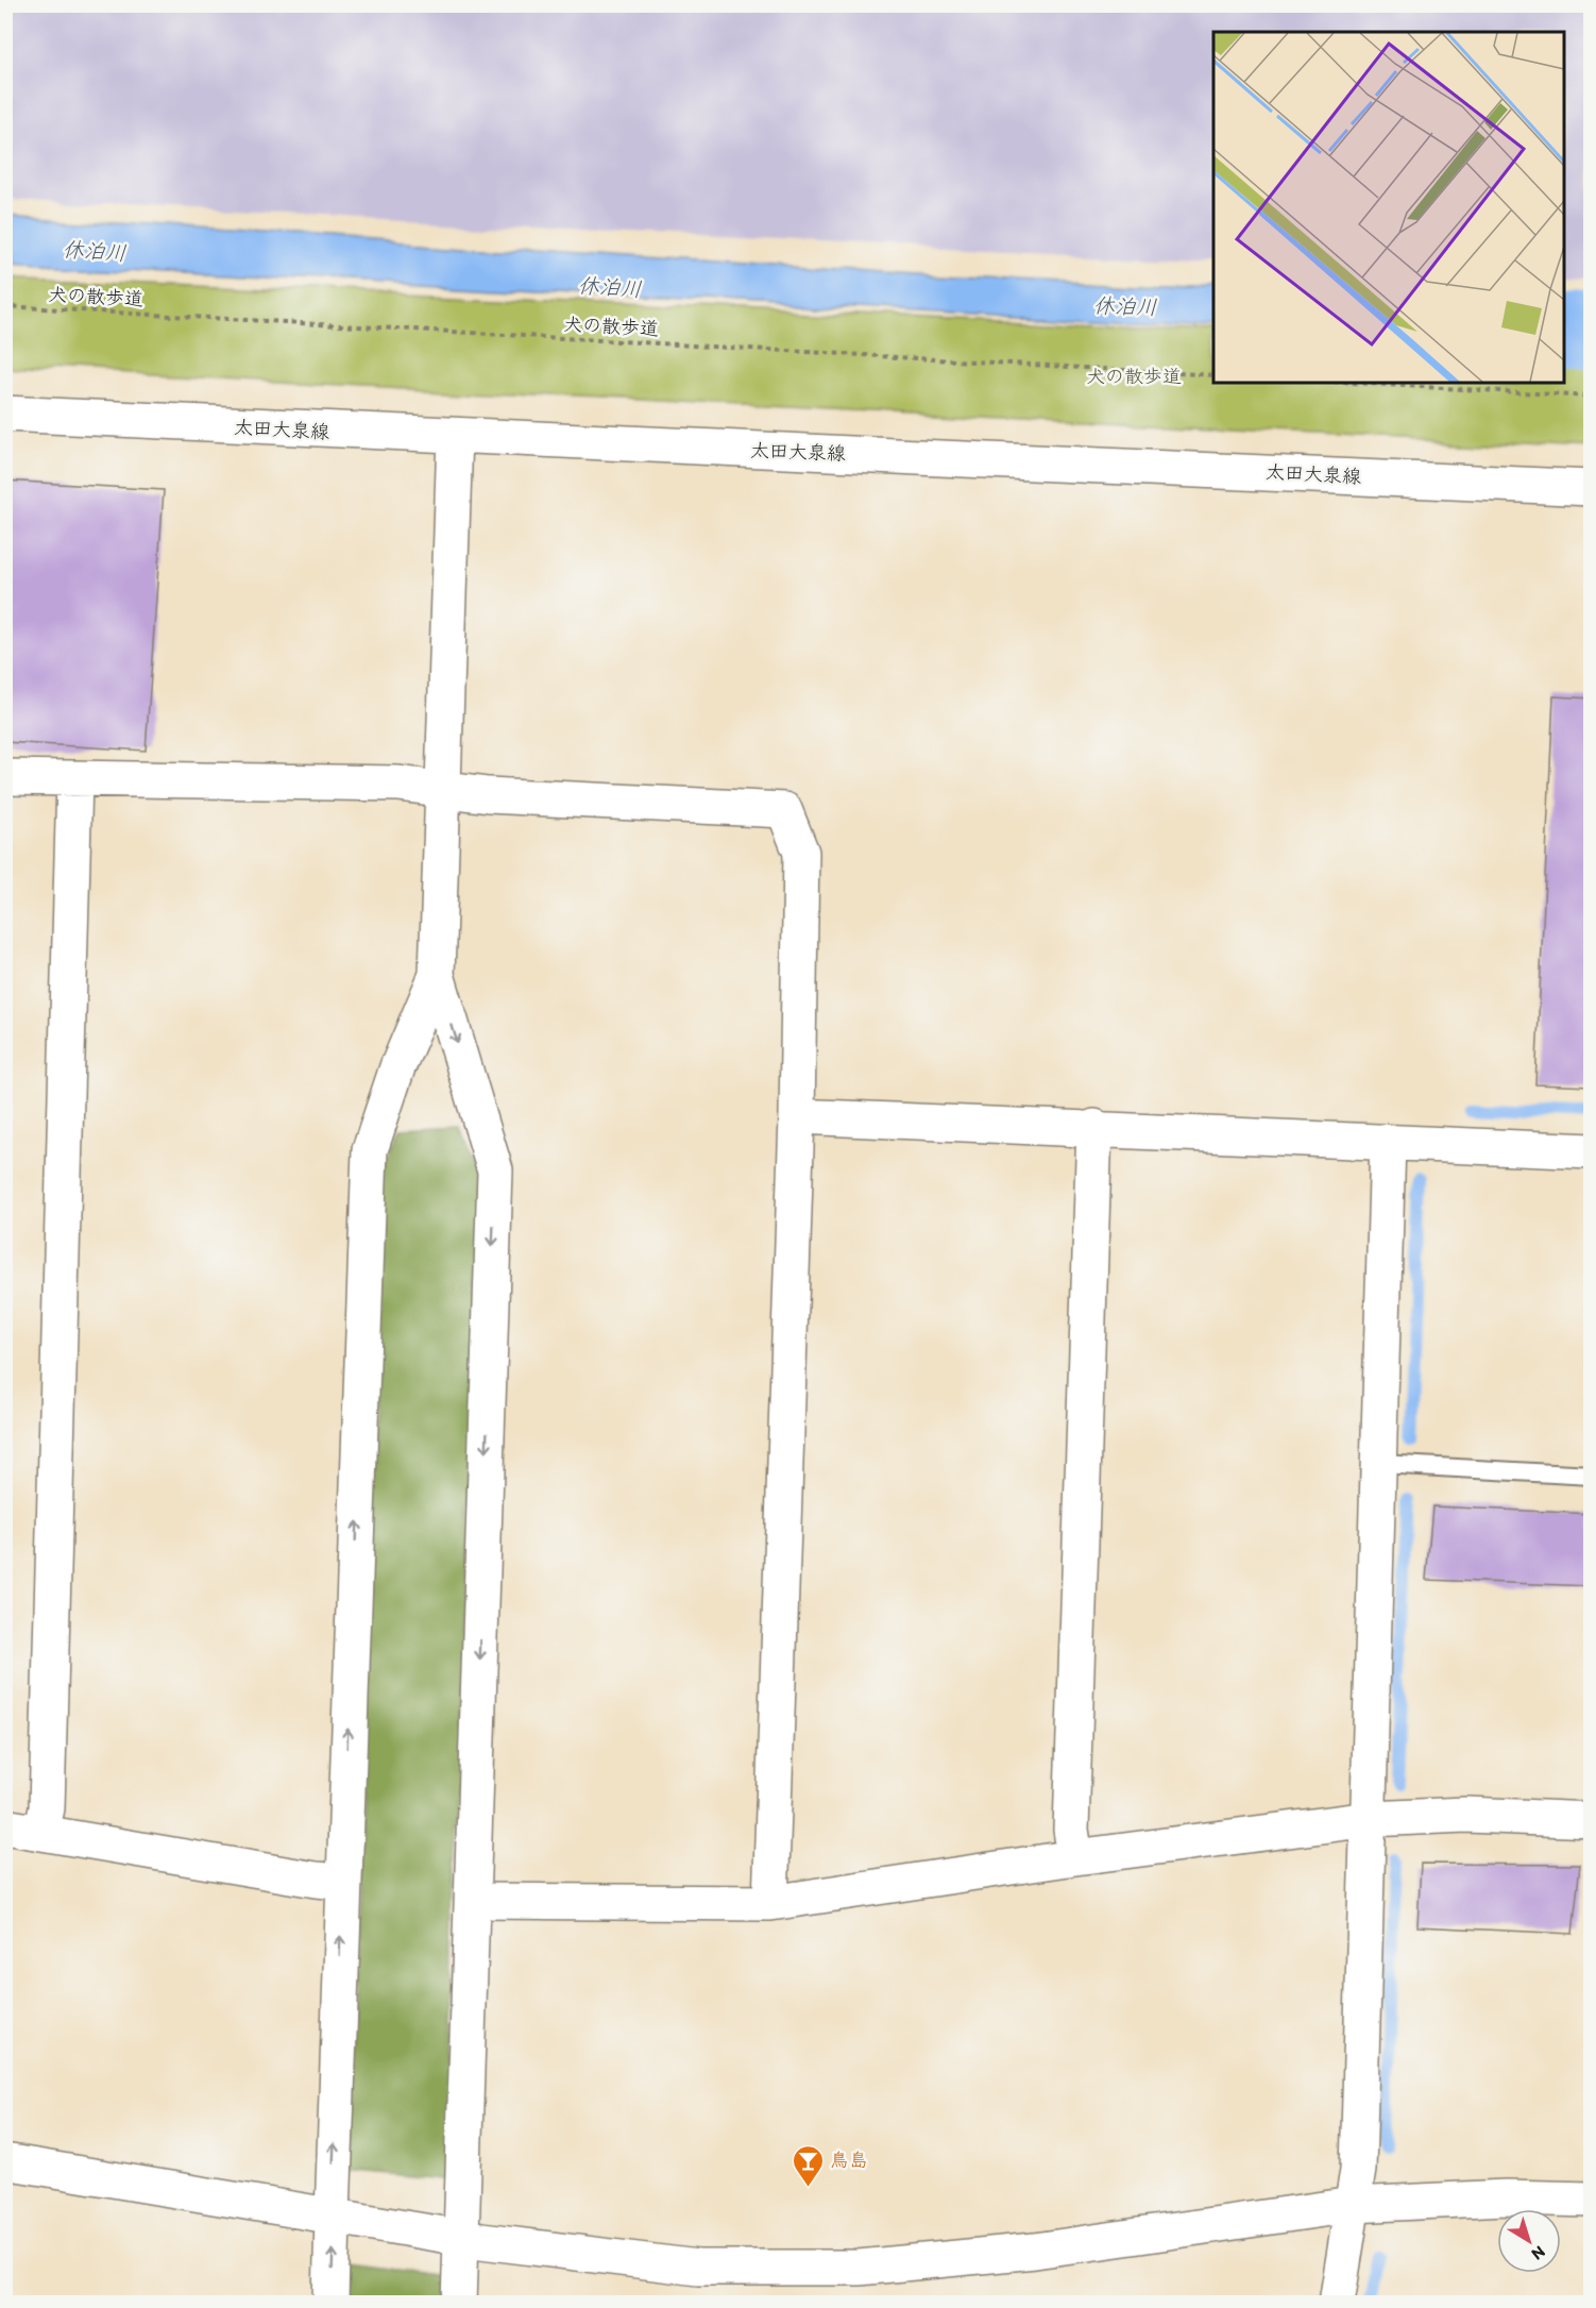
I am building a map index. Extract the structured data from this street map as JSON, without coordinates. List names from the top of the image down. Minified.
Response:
{"streets":{"street":["太田大泉線"],"path":["犬の散歩道"]},"water":["休泊川"],"parks":["犬の散歩道"],"places":{"bar":["鳥島"]},"north":"bottom right"}
